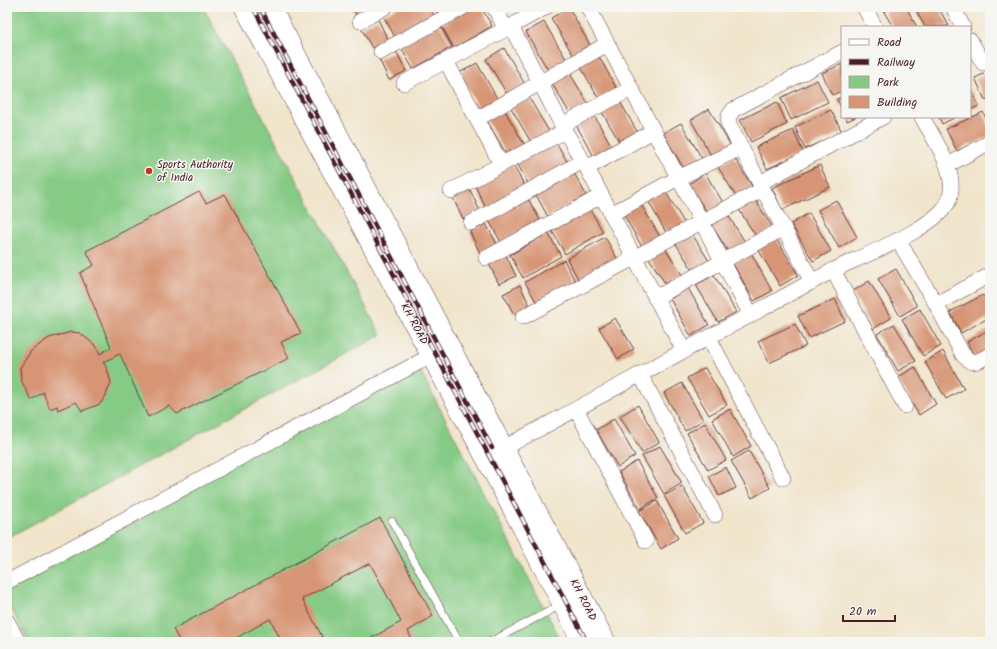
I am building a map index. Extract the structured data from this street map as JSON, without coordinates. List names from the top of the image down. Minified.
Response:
{"streets":{"main road":["KH ROAD"]},"places":["Sports Authority of India"],"legend":["Road","Railway","Park","Building"],"scale_bar":"20 m"}
